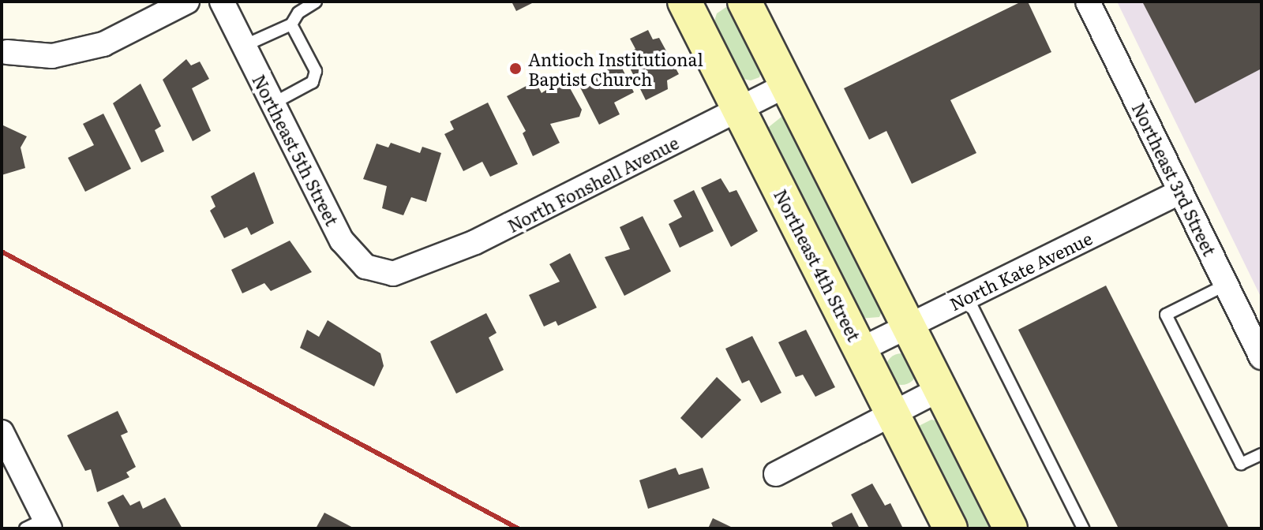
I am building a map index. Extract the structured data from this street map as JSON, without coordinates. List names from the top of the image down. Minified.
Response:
{"streets":{"main road":["Northeast 4th Street"],"street":["Northeast 5th Street","Northeast 3rd Street","North Fonshell Avenue","North Kate Avenue"]},"crossings":[["Northeast 5th Street","North Fonshell Avenue"],["Northeast 3rd Street","North Kate Avenue"],["North Fonshell Avenue","Northeast 4th Street"],["Northeast 4th Street","North Kate Avenue"]],"places":["Antioch Institutional Baptist Church"]}
